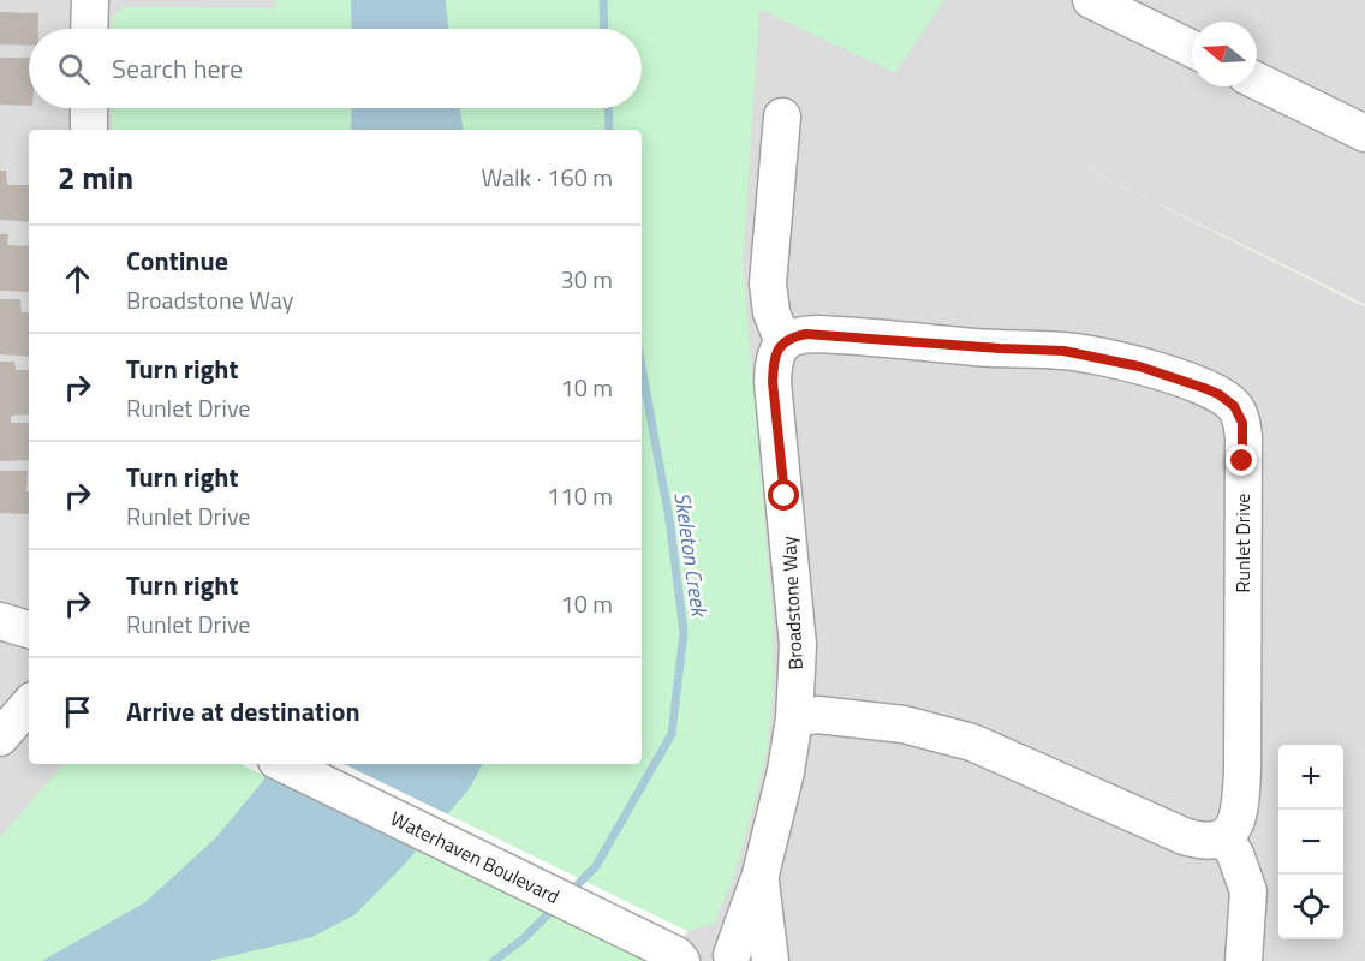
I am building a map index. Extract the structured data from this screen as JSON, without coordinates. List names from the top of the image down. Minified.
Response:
{"streets":{"street":["Runlet Drive","Broadstone Way","Waterhaven Boulevard"]},"crossings":[["Runlet Drive","Broadstone Way"],["Broadstone Way","Waterhaven Boulevard"]],"water":["Skeleton Creek"],"north":"left","page":{"search":"Search here","heading":["2 min","Walk · 160 m"],"list":[["Continue","Broadstone Way","30 m"],["Turn right","Runlet Drive","10 m"],["Turn right","Runlet Drive","110 m"],["Turn right","Runlet Drive","10 m"],"Arrive at destination"],"map_buttons":["+","−"]}}
